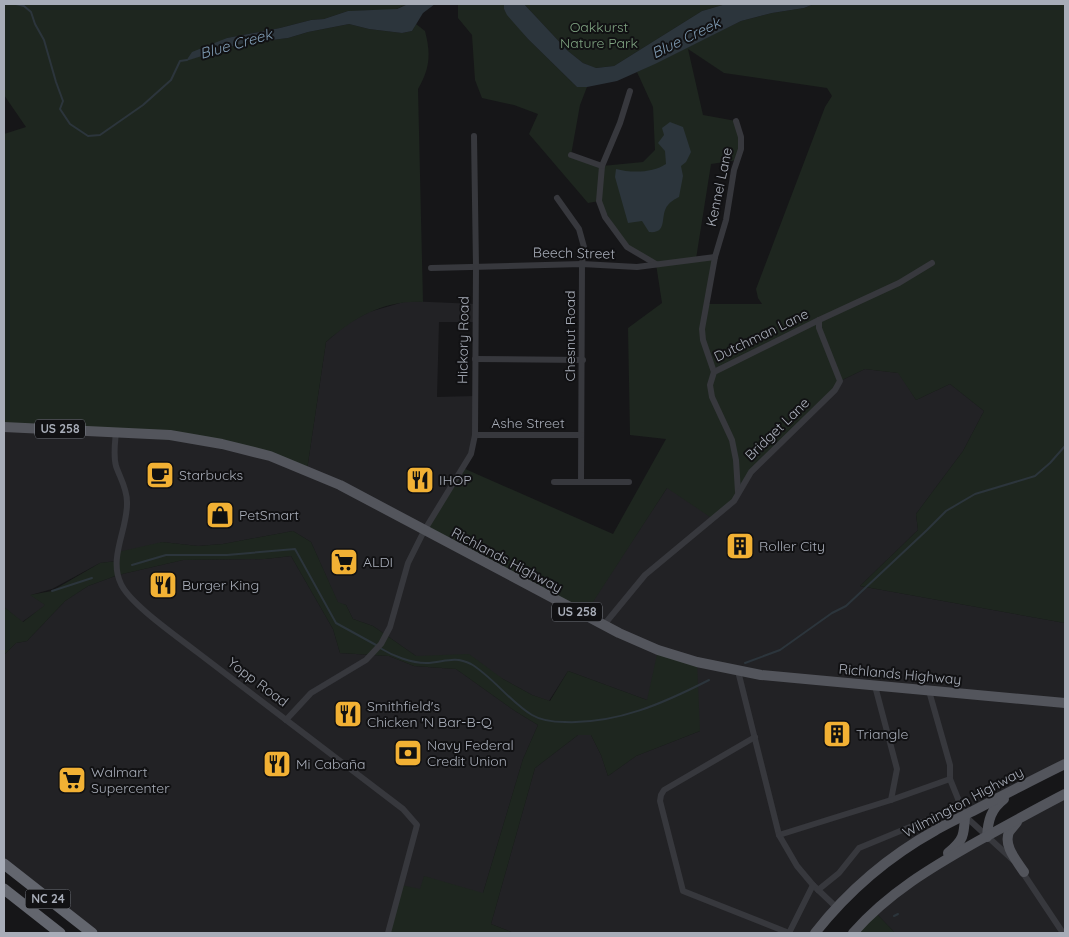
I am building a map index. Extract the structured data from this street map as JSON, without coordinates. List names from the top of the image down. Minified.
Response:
{"streets":{"highway":["NC 24"],"main road":["US 258","Richlands Highway","Wilmington Highway"],"street":["Kennel Lane","Beech Street","Dutchman Lane","Chesnut Road","Hickory Road","Ashe Street","Bridget Lane","Yopp Road"]},"crossings":[["Kennel Lane","Beech Street"],["Kennel Lane","Dutchman Lane"],["Beech Street","Chesnut Road"],["Beech Street","Hickory Road"],["Dutchman Lane","Bridget Lane"],["Chesnut Road","Ashe Street"],["Hickory Road","Ashe Street"],["Hickory Road","Richlands Highway"],["Hickory Road","Yopp Road"],["Bridget Lane","Richlands Highway"],["Richlands Highway","Yopp Road"]],"water":["Blue Creek"],"parks":["Oakkurst Nature Park"],"places":{"cafe":["Starbucks"],"restaurant":["IHOP","Burger King","Smithfield's Chicken 'N Bar-B-Q","Mi Cabaña"],"shop":["PetSmart"],"building":["Roller City","Triangle"],"supermarket":["ALDI","Walmart Supercenter"],"bank":["Navy Federal Credit Union"]}}
